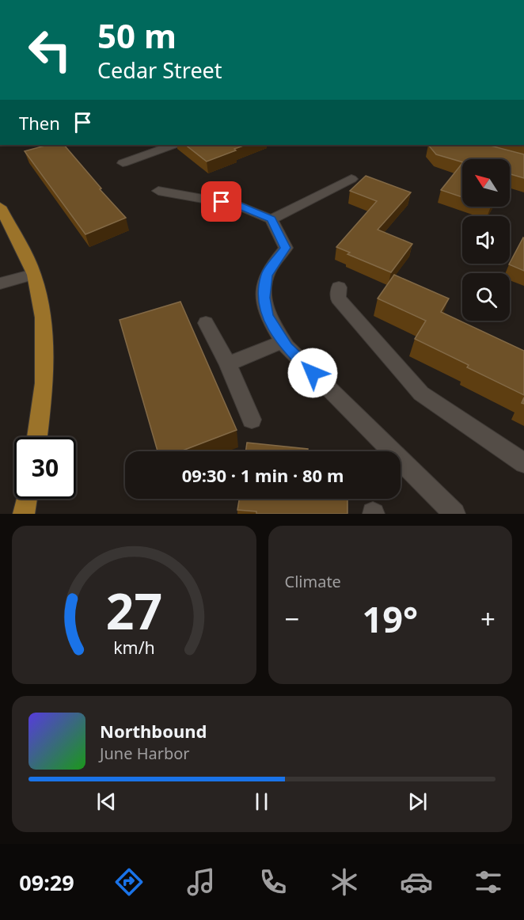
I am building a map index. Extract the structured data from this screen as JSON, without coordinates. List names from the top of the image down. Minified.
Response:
{"north":"top left","page":{"turn":["50 m","Cedar Street"],"then":"Then","limit":"30","trip":"09:30 · 1 min · 80 m","tile":"Climate","heat":["−","19°","+"],"song":["Northbound","June Harbor"],"tabs":"09:29","gauge":["27","km/h"]}}
